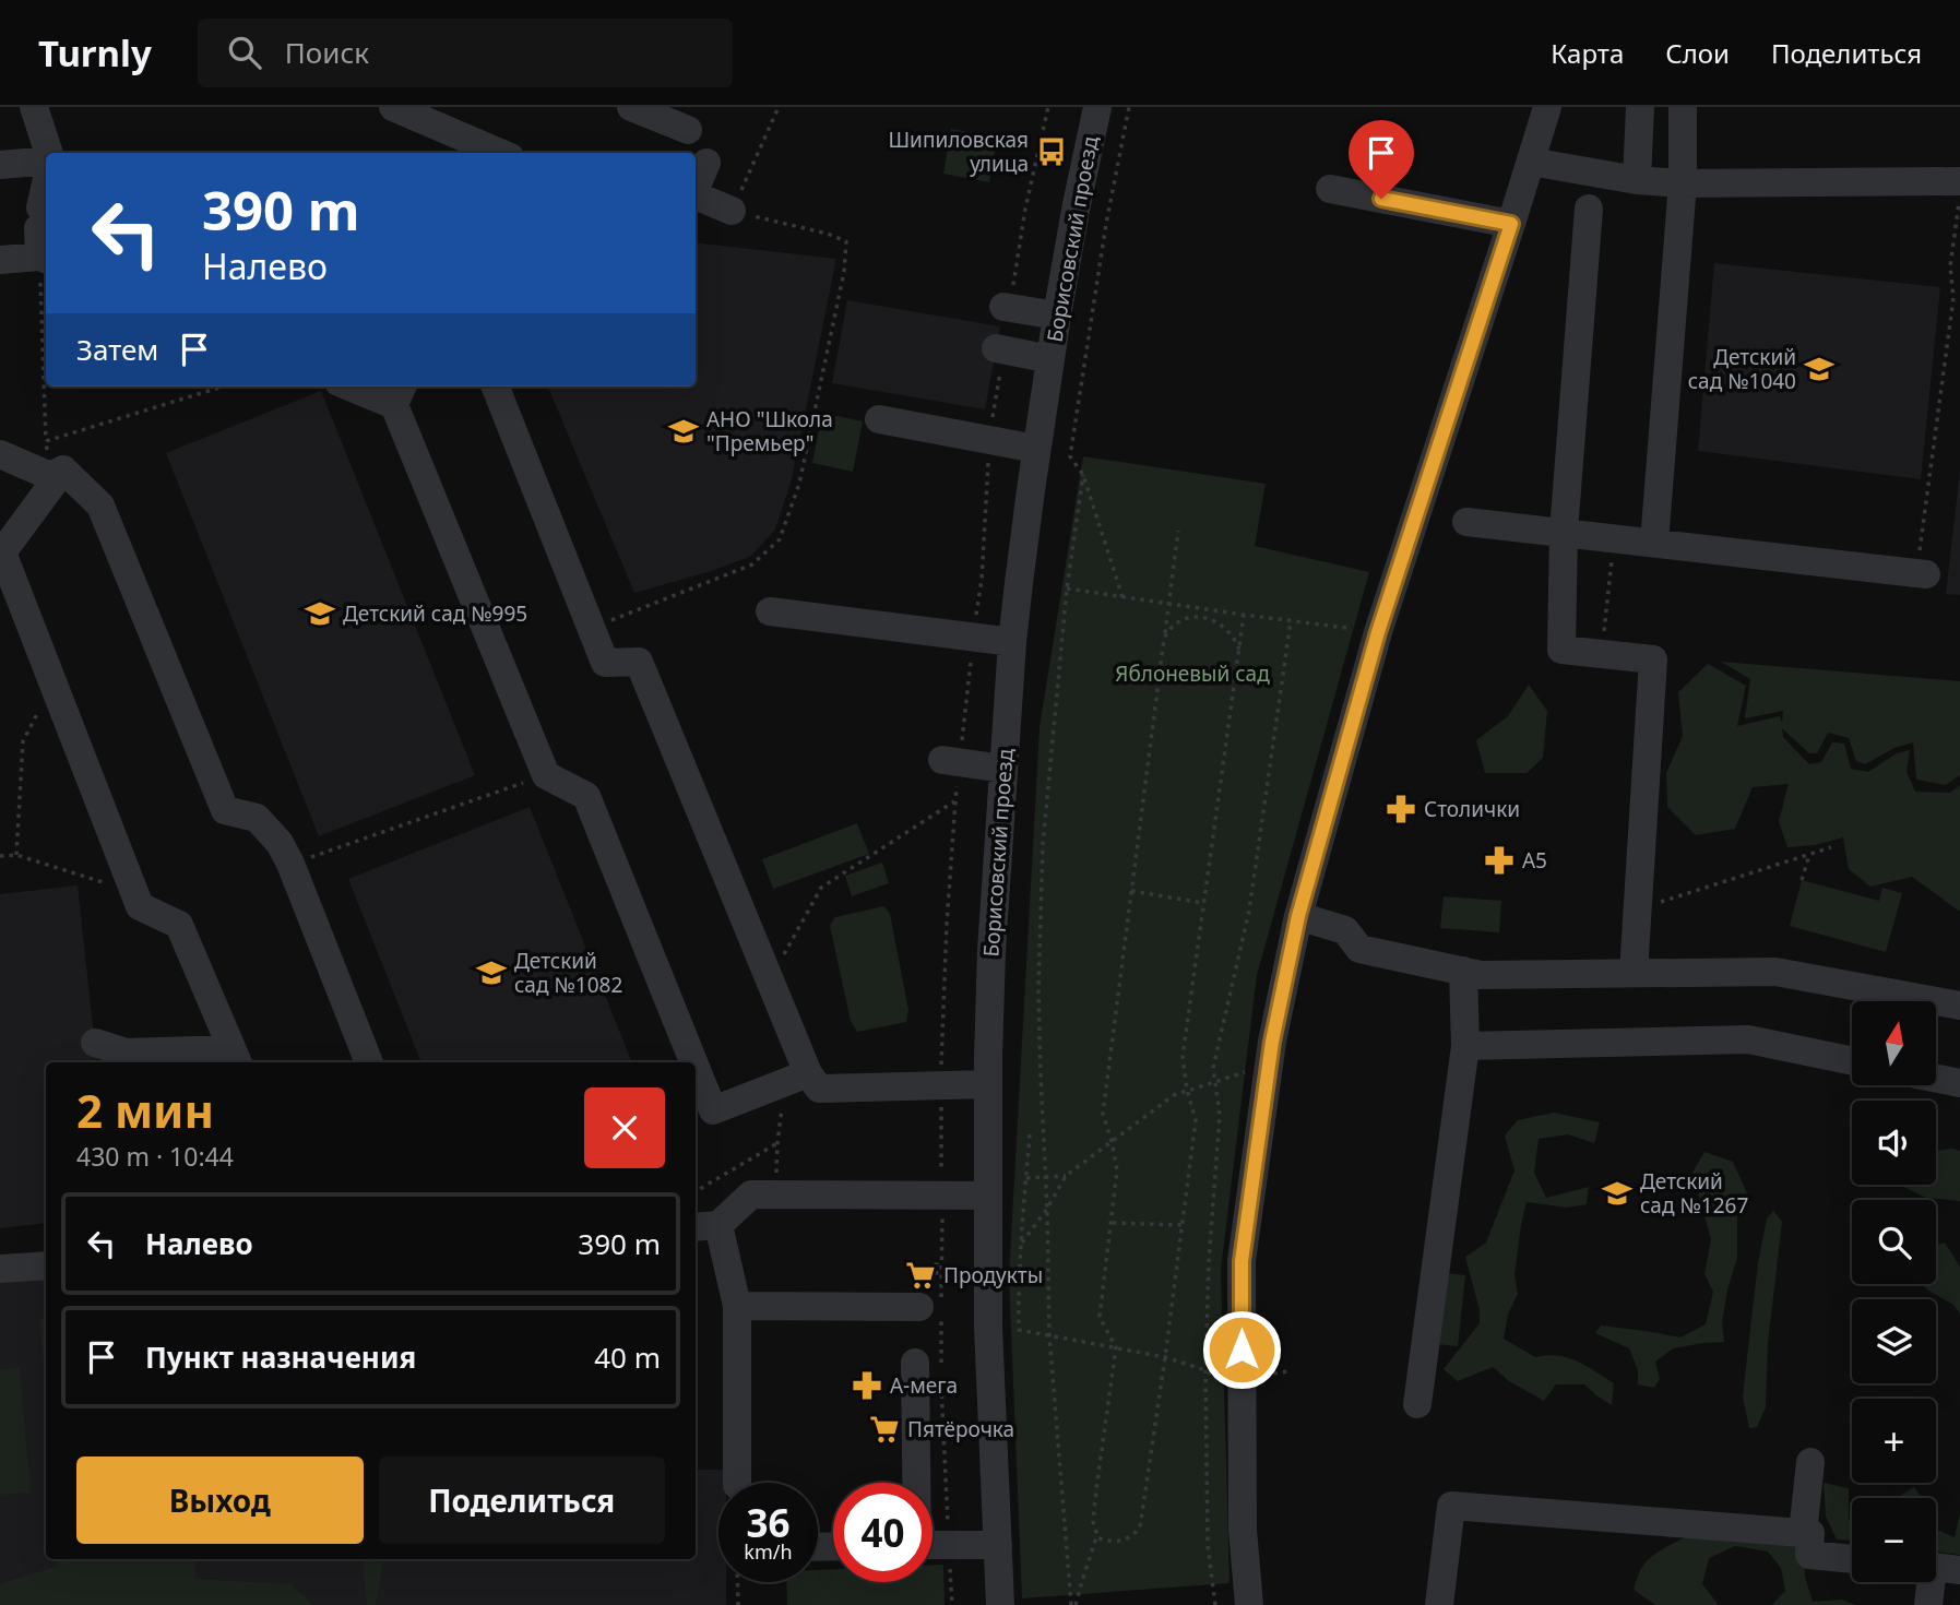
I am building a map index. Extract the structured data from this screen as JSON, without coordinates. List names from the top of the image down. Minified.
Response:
{"streets":{"street":["Борисовский проезд"]},"parks":["Яблоневый сад"],"places":{"bus stop":["Шипиловская улица"],"school or university":["Детский сад №1040","АНО \"Школа \"Премьер\"","Детский сад №995","Детский сад №1082","Детский сад №1267"],"pharmacy":["Столички","А5","А-мега"],"supermarket":["Продукты","Пятёрочка"]},"north":"top","page":{"header":"Turnly","search":"Поиск","nav":["Карта","Слои","Поделиться"],"turn":["390 m","Налево"],"then":"Затем","map_buttons":["+","−"],"heading":["2 мин","430 m · 10:44"],"list":[{"name":"Налево","value":"390 m"},{"name":"Пункт назначения","value":"40 m"}],"buttons":["Выход","Поделиться"],"speed":"36 km/h","limit":"40"}}
